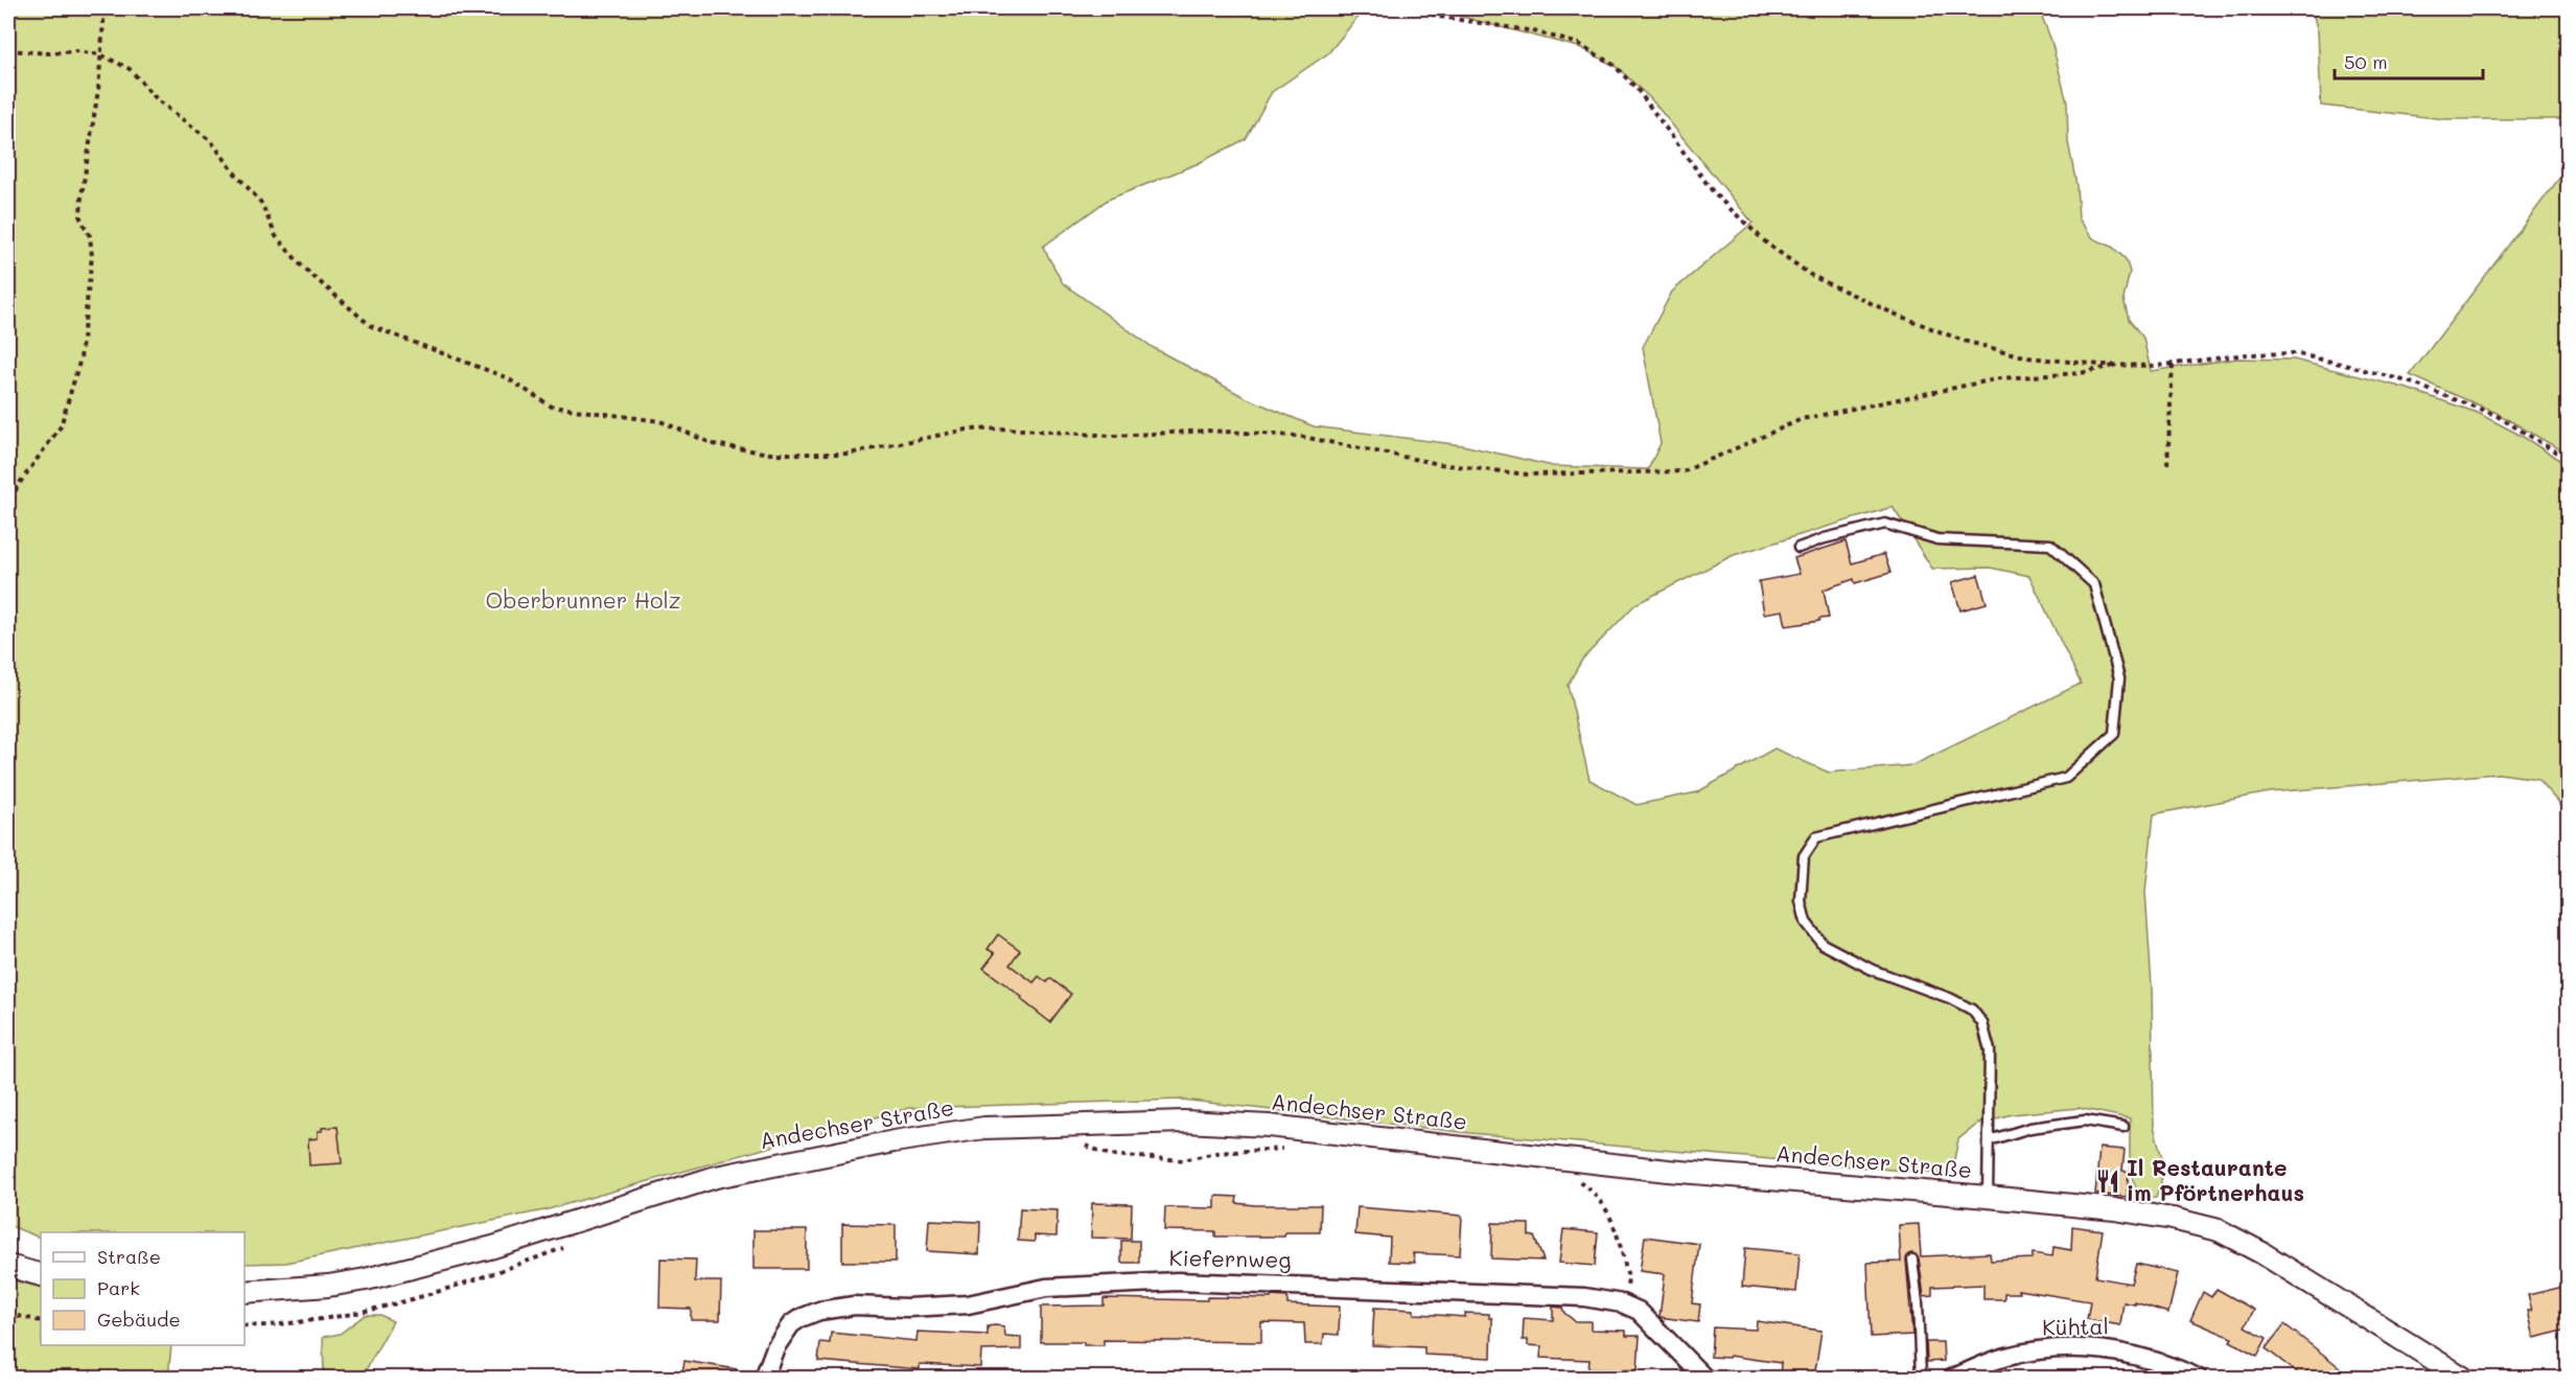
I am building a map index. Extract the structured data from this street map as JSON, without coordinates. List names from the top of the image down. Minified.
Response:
{"streets":{"street":["Andechser Straße","Kiefernweg","Kühtal"]},"parks":["Oberbrunner Holz"],"places":{"restaurant":["Il Restaurante im Pförtnerhaus"]},"legend":["Straße","Park","Gebäude"],"scale_bar":"50 m"}
